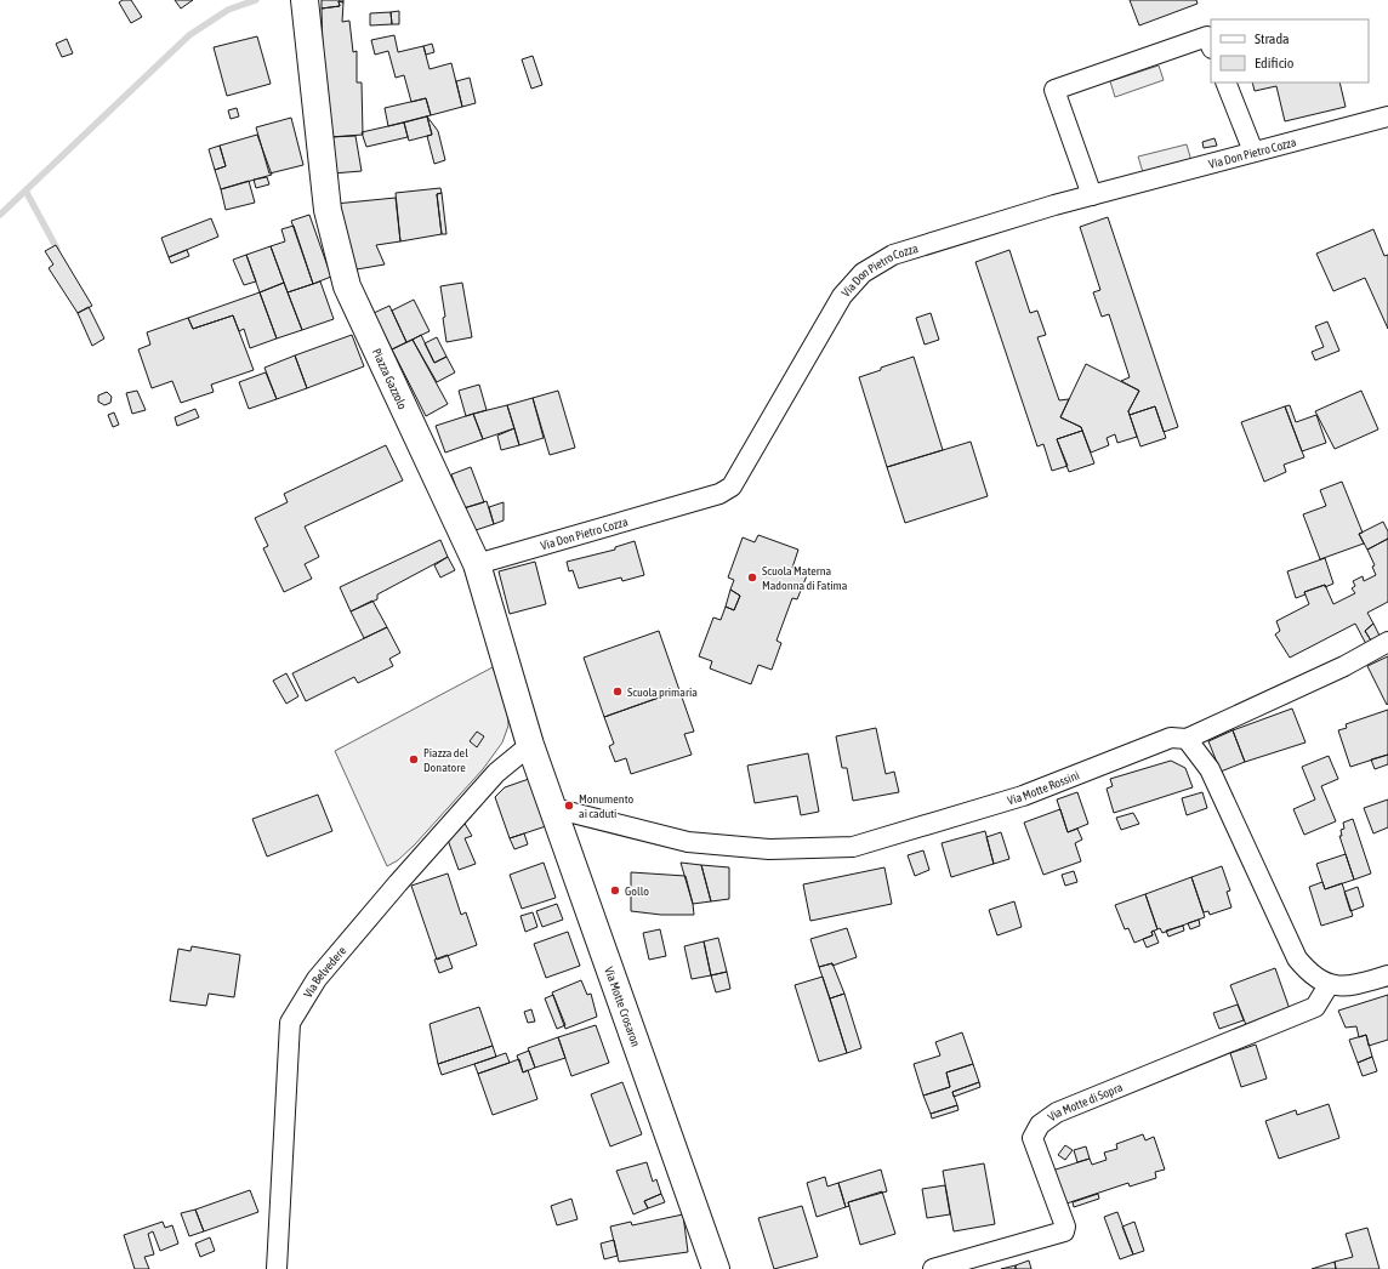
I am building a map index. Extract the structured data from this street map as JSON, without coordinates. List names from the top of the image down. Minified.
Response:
{"streets":{"street":["Via Don Pietro Cozza","Piazza Gazzolo","Via Motte Rossini","Via Belvedere","Via Motte Crosaron","Via Motte di Sopra"]},"crossings":[["Via Don Pietro Cozza","Piazza Gazzolo"],["Piazza Gazzolo","Via Belvedere"],["Piazza Gazzolo","Via Motte Crosaron"],["Via Motte Rossini","Via Motte Crosaron"],["Via Belvedere","Via Motte Crosaron"]],"places":["Scuola Materna Madonna di Fatima","Scuola primaria","Piazza del Donatore","Monumento ai caduti","Gollo"],"legend":["Strada","Edificio"]}
